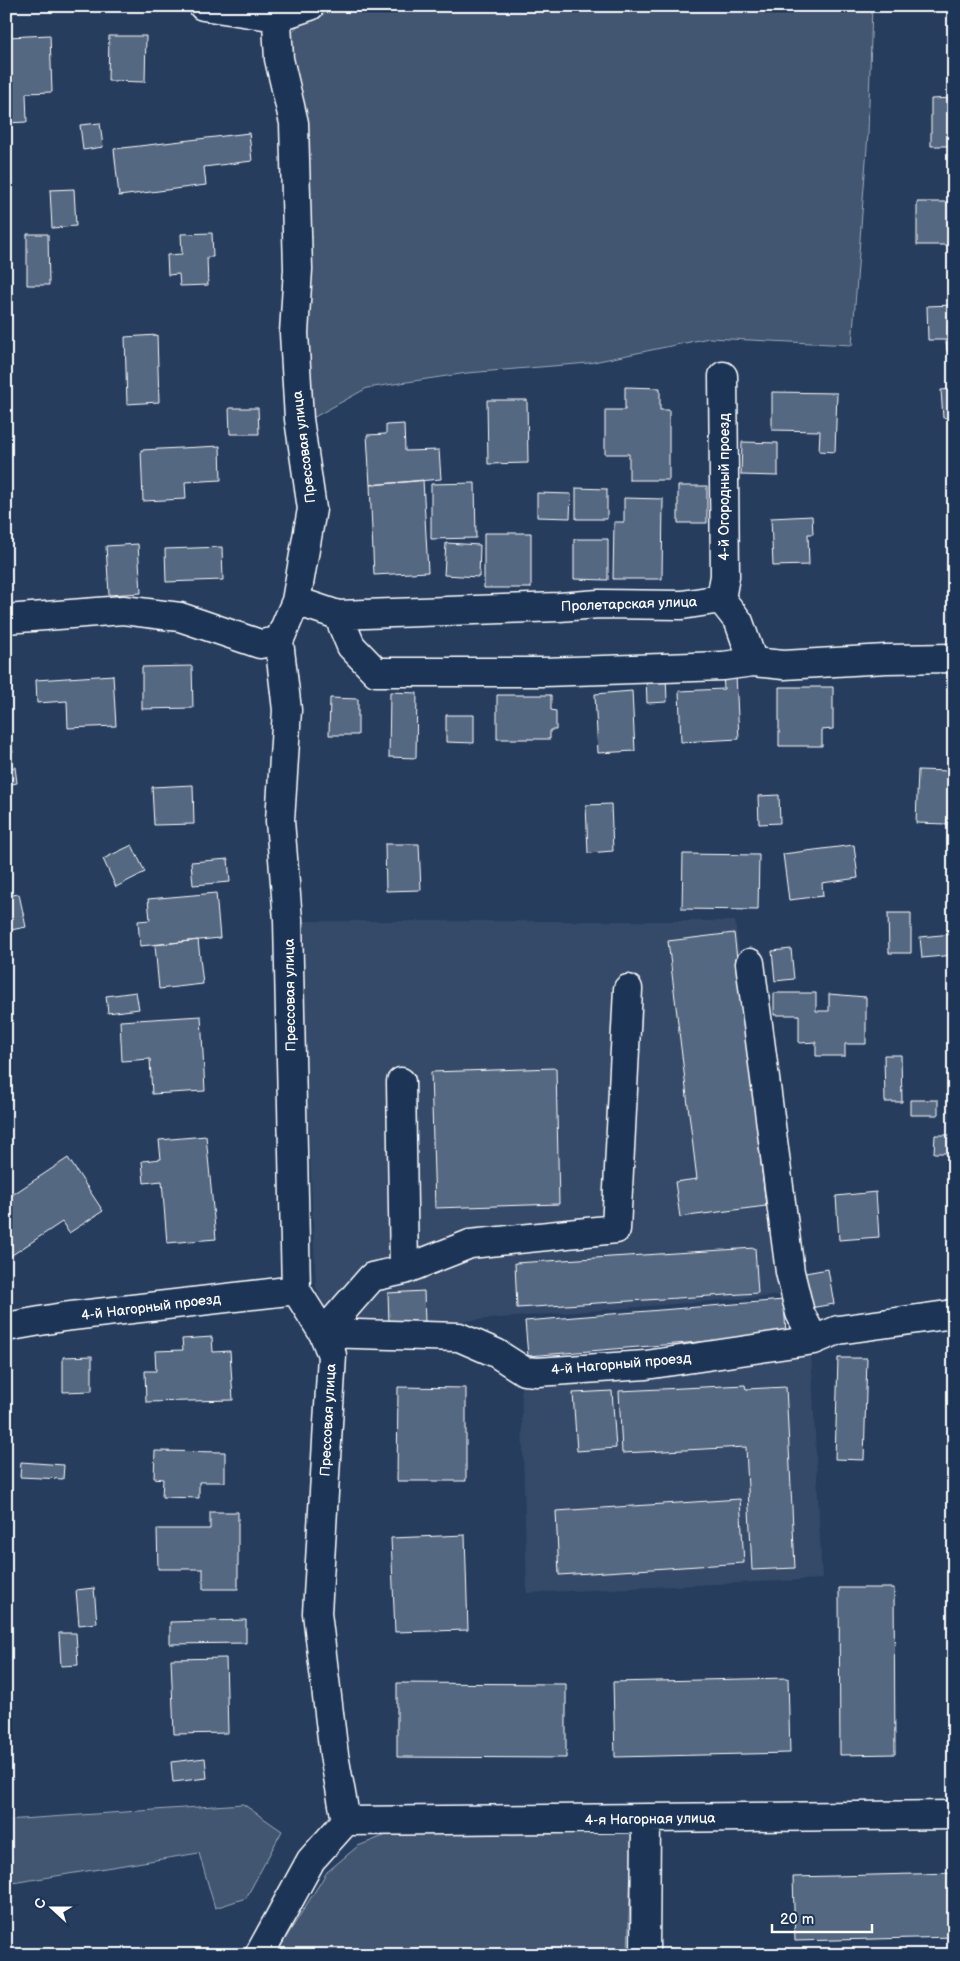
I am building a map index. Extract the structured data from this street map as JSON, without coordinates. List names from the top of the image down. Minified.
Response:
{"streets":{"street":["Прессовая улица","4-й Огородный проезд","Пролетарская улица","4-й Нагорный проезд","4-я Нагорная улица"]},"crossings":[["Прессовая улица","Пролетарская улица"],["Прессовая улица","4-й Нагорный проезд"],["Прессовая улица","4-я Нагорная улица"],["4-й Огородный проезд","Пролетарская улица"]],"scale_bar":"20 m","north":"left"}
